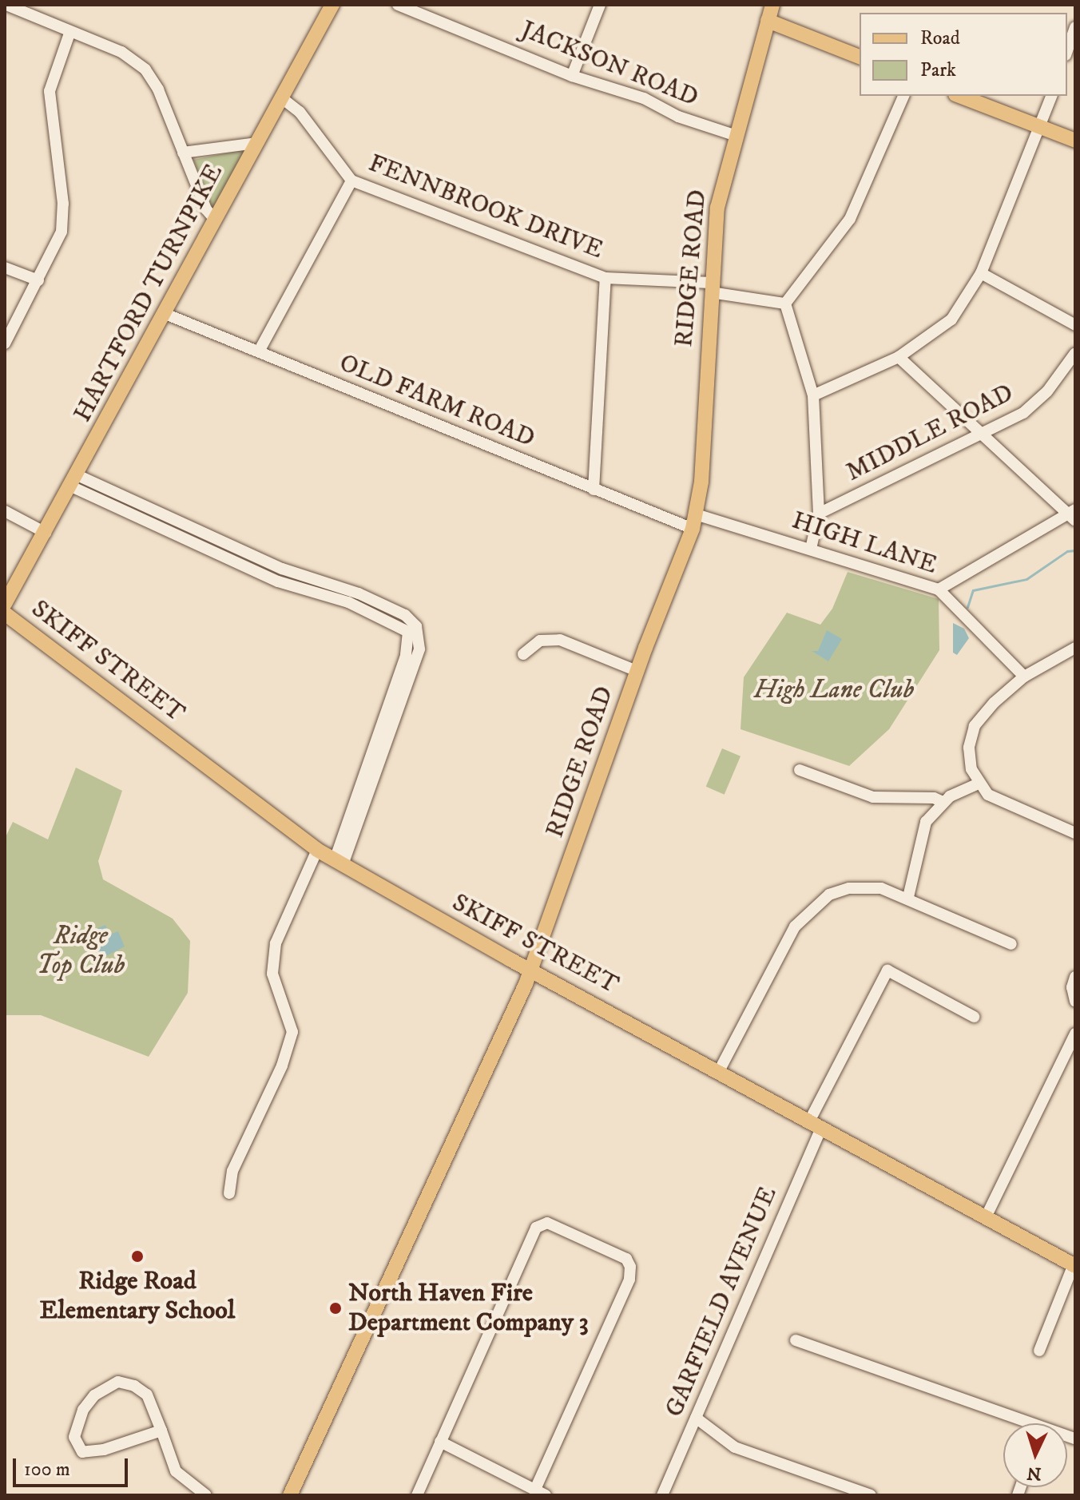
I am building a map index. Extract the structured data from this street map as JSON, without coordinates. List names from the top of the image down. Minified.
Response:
{"streets":{"main road":["RIDGE ROAD","HARTFORD TURNPIKE","SKIFF STREET"],"street":["JACKSON ROAD","FENNBROOK DRIVE","OLD FARM ROAD","MIDDLE ROAD","HIGH LANE","GARFIELD AVENUE"]},"crossings":[["JACKSON ROAD","RIDGE ROAD"],["FENNBROOK DRIVE","RIDGE ROAD"],["FENNBROOK DRIVE","HARTFORD TURNPIKE"],["RIDGE ROAD","OLD FARM ROAD"],["RIDGE ROAD","HIGH LANE"],["RIDGE ROAD","SKIFF STREET"],["HARTFORD TURNPIKE","OLD FARM ROAD"],["OLD FARM ROAD","HIGH LANE"],["SKIFF STREET","GARFIELD AVENUE"]],"parks":["High Lane Club","Ridge Top Club"],"places":["Ridge Road Elementary School","North Haven Fire Department Company 3"],"legend":["Road","Park"],"scale_bar":"100 m","north":"bottom"}
